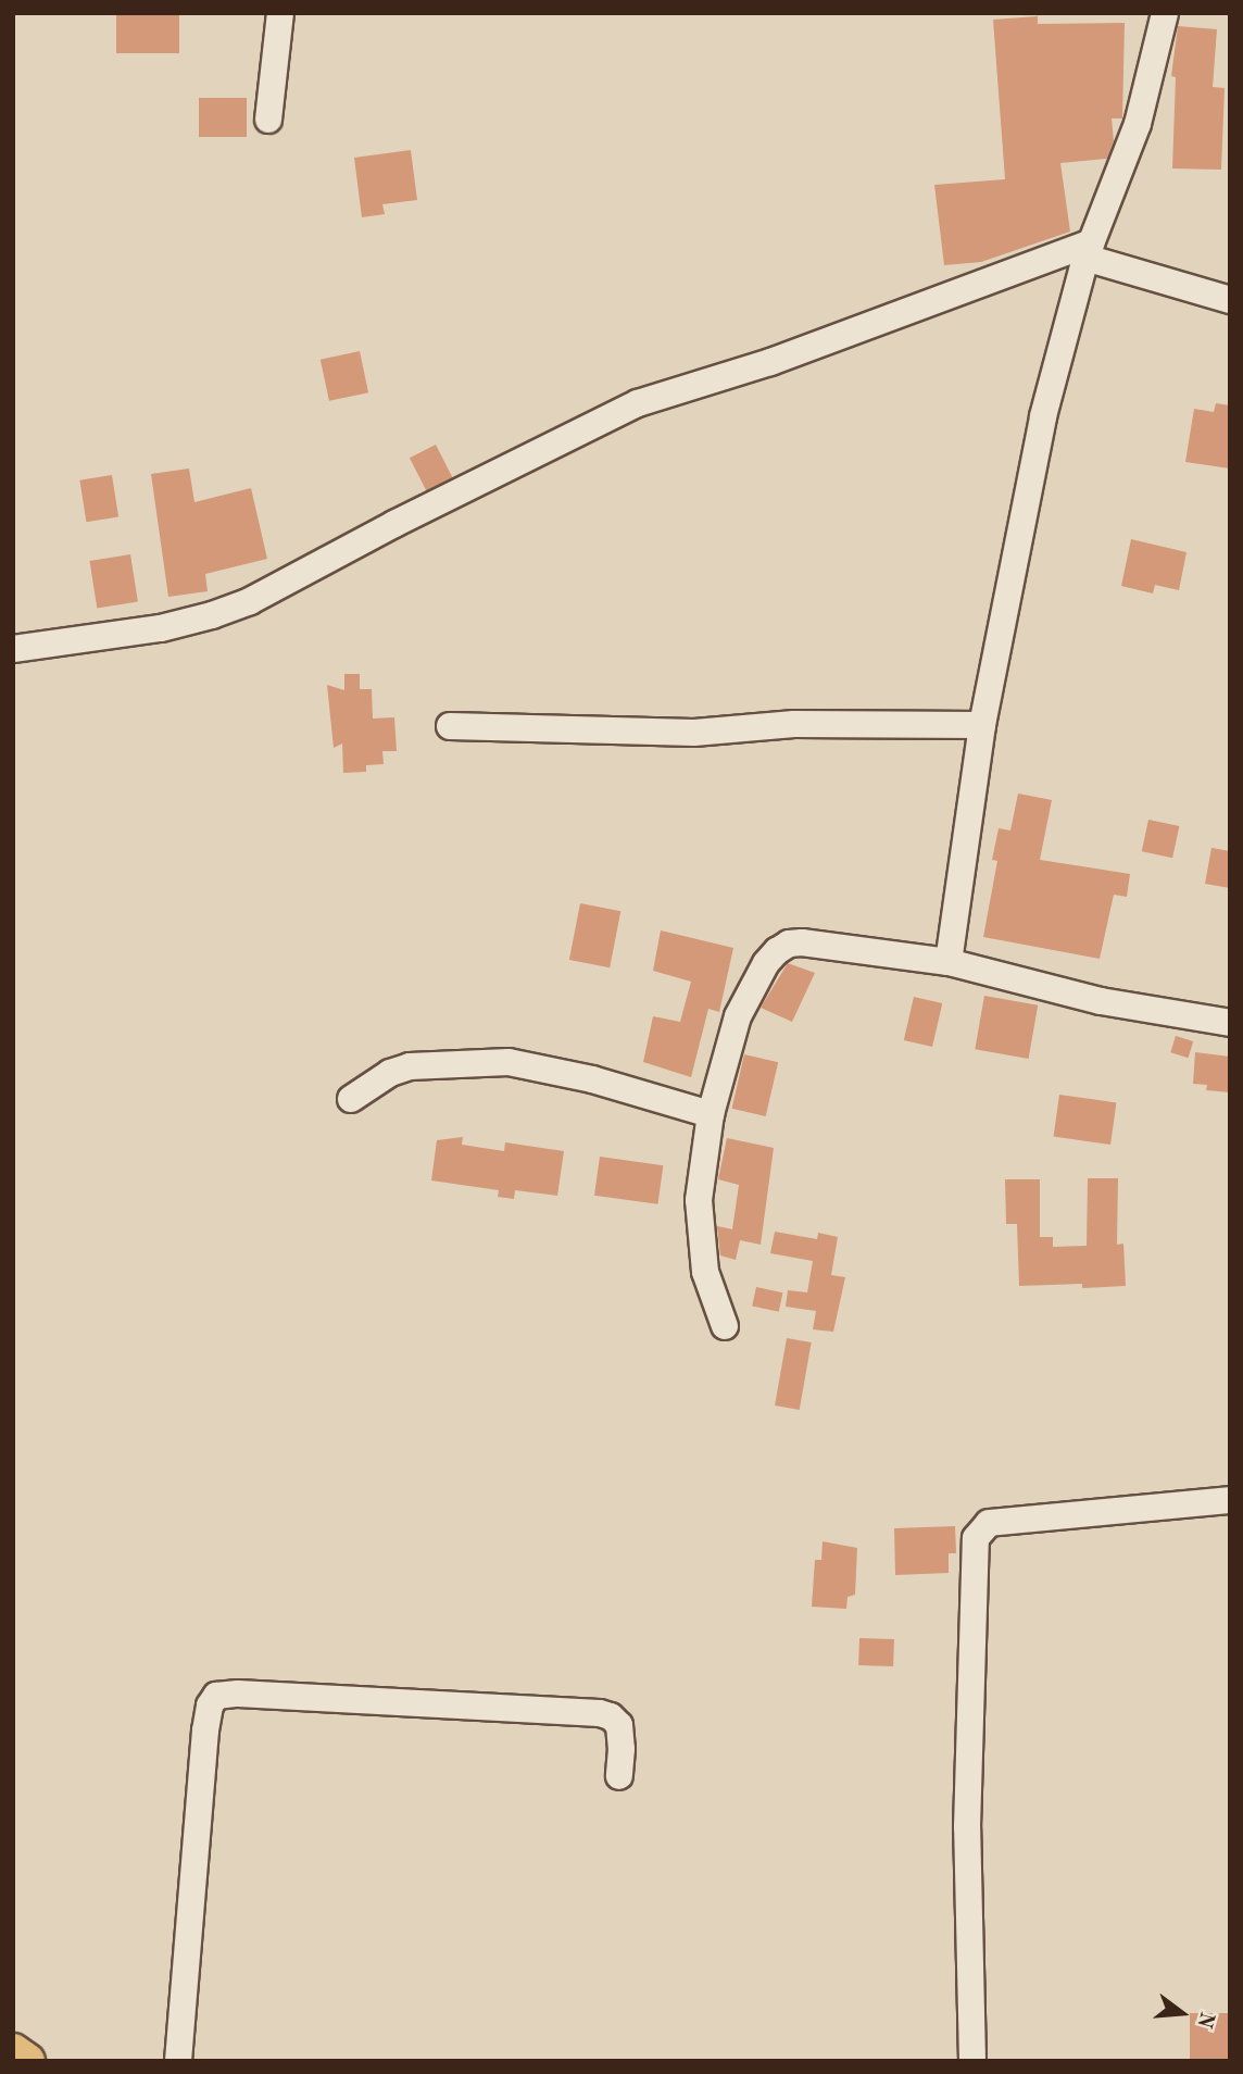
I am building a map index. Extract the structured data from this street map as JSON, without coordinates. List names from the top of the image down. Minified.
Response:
{"north":"right"}
